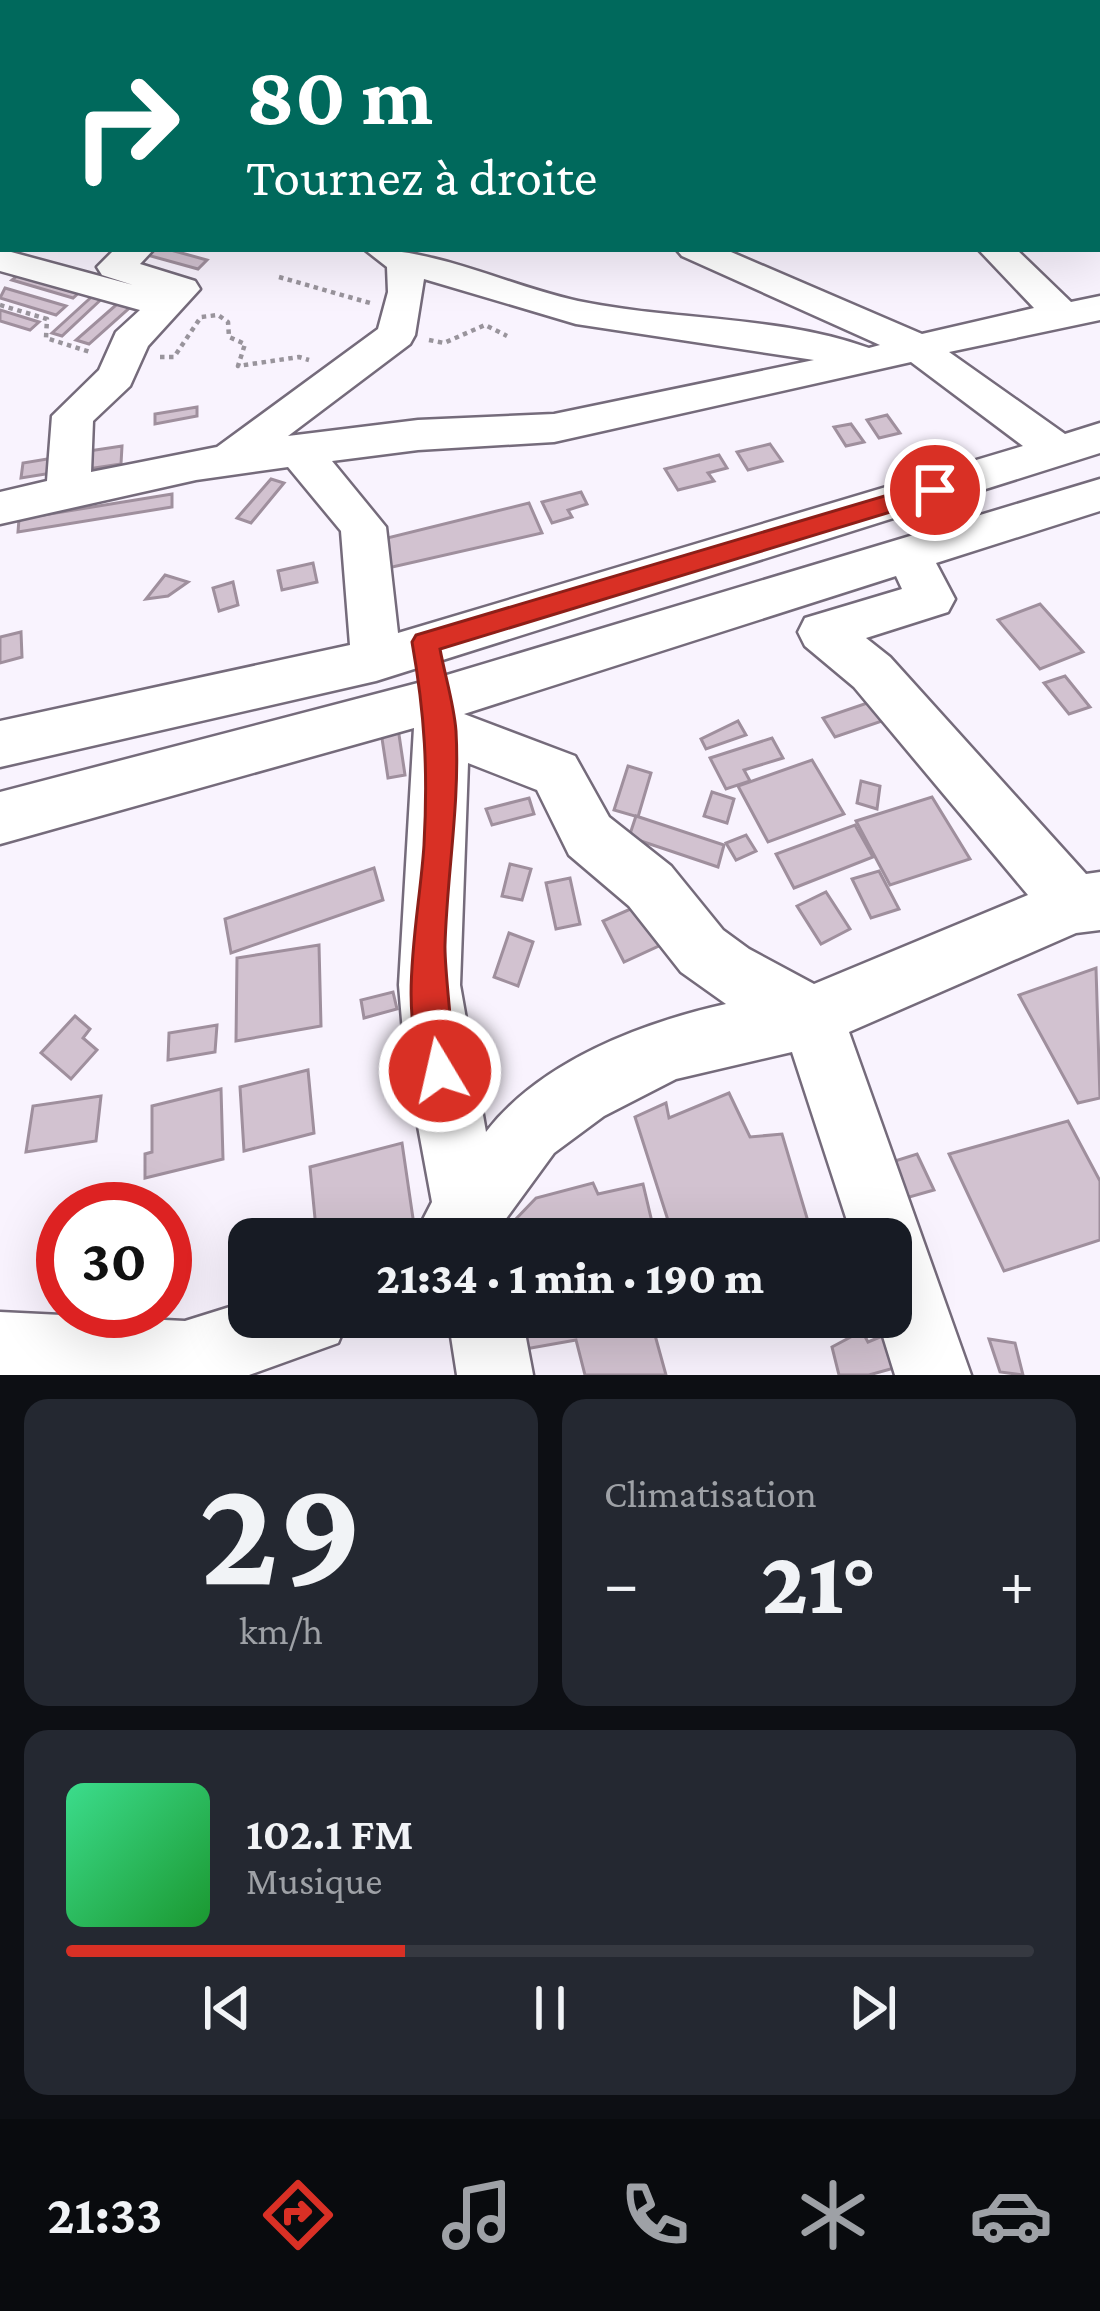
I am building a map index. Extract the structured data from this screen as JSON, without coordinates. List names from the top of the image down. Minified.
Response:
{"page":{"turn":["80 m","Tournez à droite"],"limit":"30","trip":"21:34 · 1 min · 190 m","tile":[["29","km/h"],"Climatisation"],"heat":["−","21°","+"],"song":["102.1 FM","Musique"],"tabs":"21:33"}}
